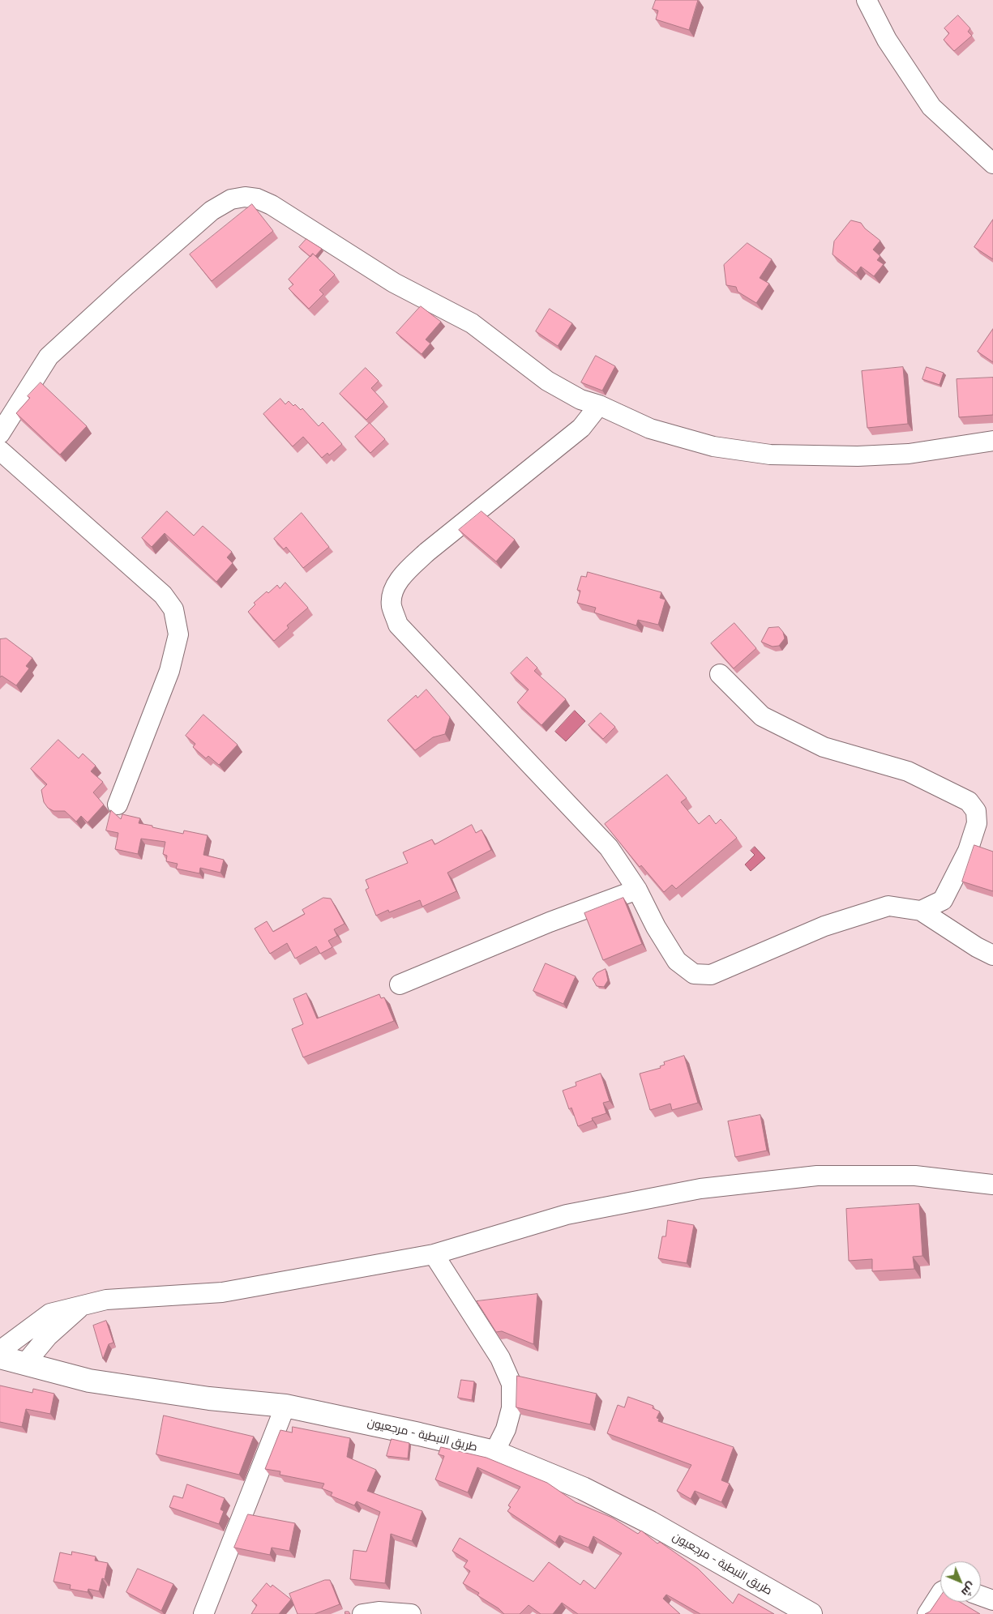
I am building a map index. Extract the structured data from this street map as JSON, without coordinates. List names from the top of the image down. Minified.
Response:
{"streets":{"main road":["طريق النبطية - مرجعيون"]},"north":"bottom right"}
